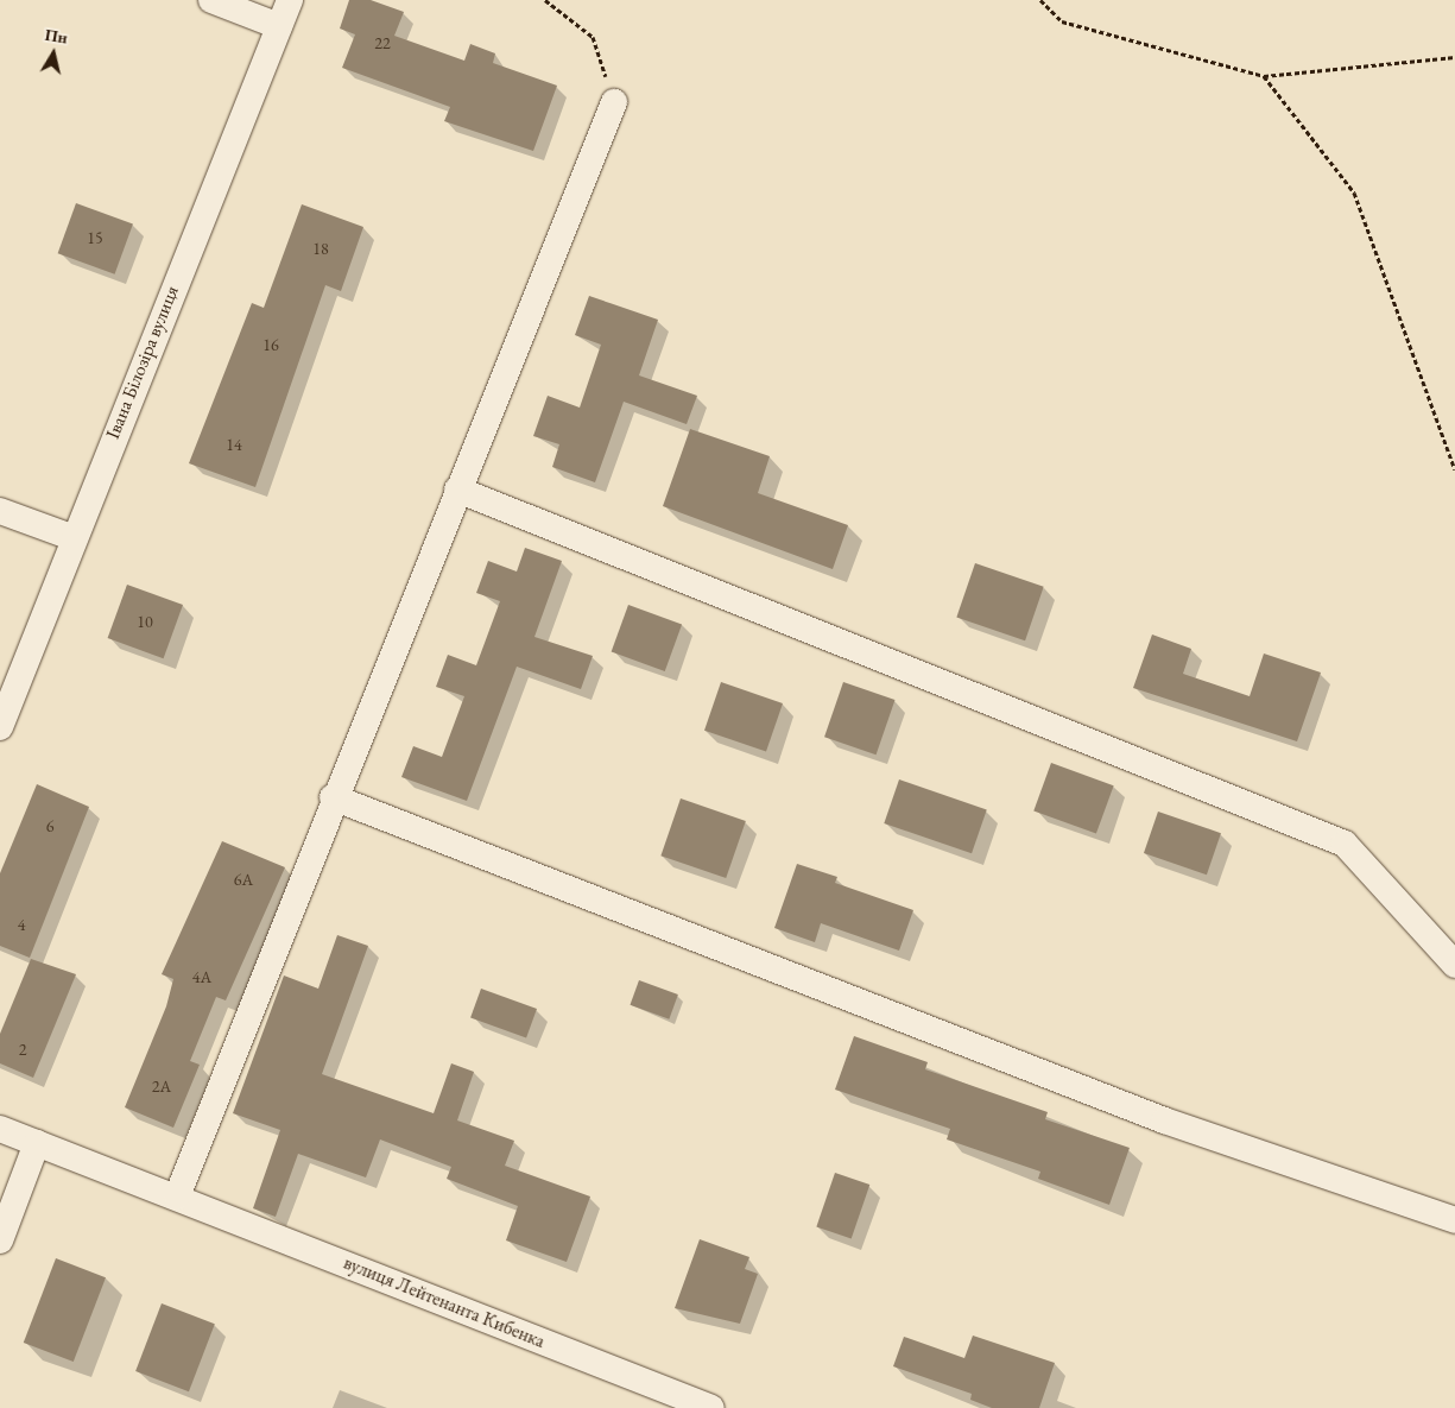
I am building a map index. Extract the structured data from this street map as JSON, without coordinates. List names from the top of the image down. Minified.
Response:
{"streets":{"street":["Івана Білозіра вулиця","вулиця Лейтенанта Кибенка"]},"house_numbers":["22","15","18","16","14","10","6","6А","4","4А","2","2А"],"north":"top"}
